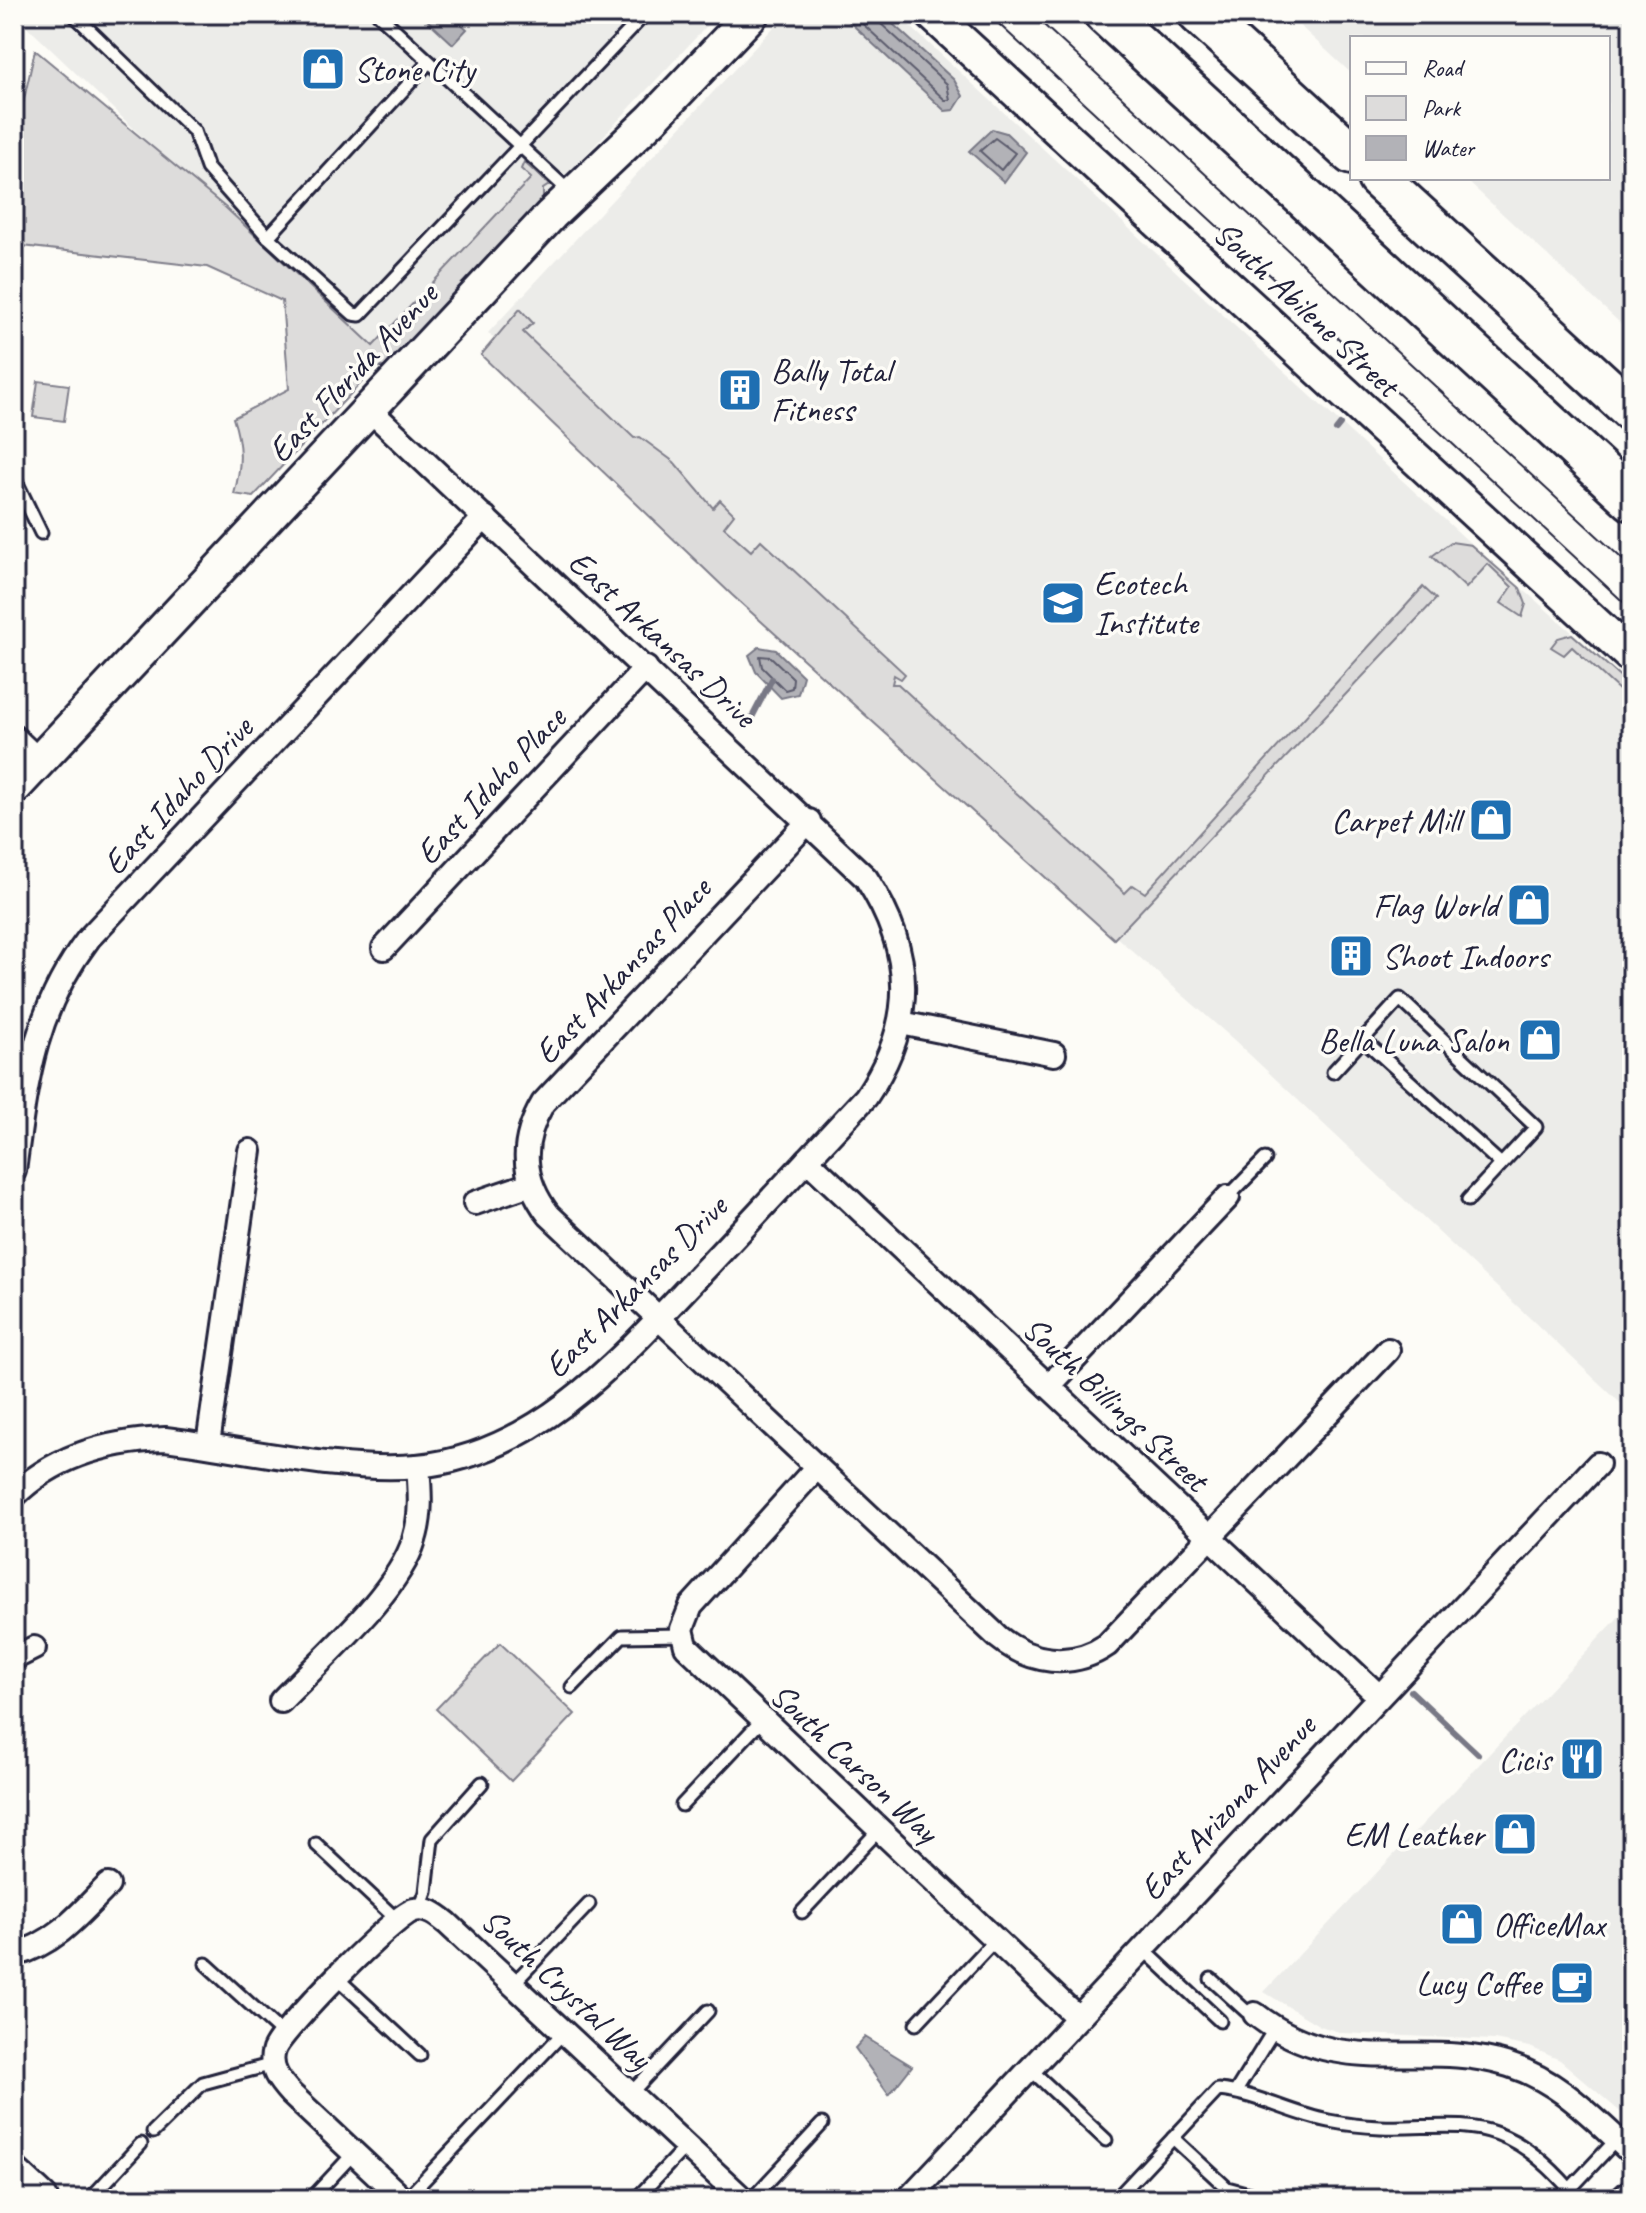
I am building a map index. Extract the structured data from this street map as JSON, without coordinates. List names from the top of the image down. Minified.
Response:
{"streets":{"street":["South Abilene Street","East Florida Avenue","East Arkansas Drive","East Idaho Place","East Idaho Drive","East Arkansas Place","South Billings Street","South Carson Way","East Arizona Avenue","South Crystal Way"]},"crossings":[["East Florida Avenue","East Arkansas Drive"],["East Arkansas Drive","East Idaho Place"],["East Arkansas Drive","East Idaho Drive"],["East Arkansas Drive","East Arkansas Place"],["East Arkansas Drive","South Billings Street"],["East Arkansas Place","South Billings Street"],["South Billings Street","East Arizona Avenue"],["South Carson Way","East Arizona Avenue"]],"places":{"shop":["Stone City","Carpet Mill","Flag World","Bella Luna Salon","EM Leather","OfficeMax"],"building":["Bally Total Fitness","Shoot Indoors"],"school or university":["Ecotech Institute"],"restaurant":["Cicis"],"cafe":["Lucy Coffee"]},"legend":["Road","Park","Water"]}
